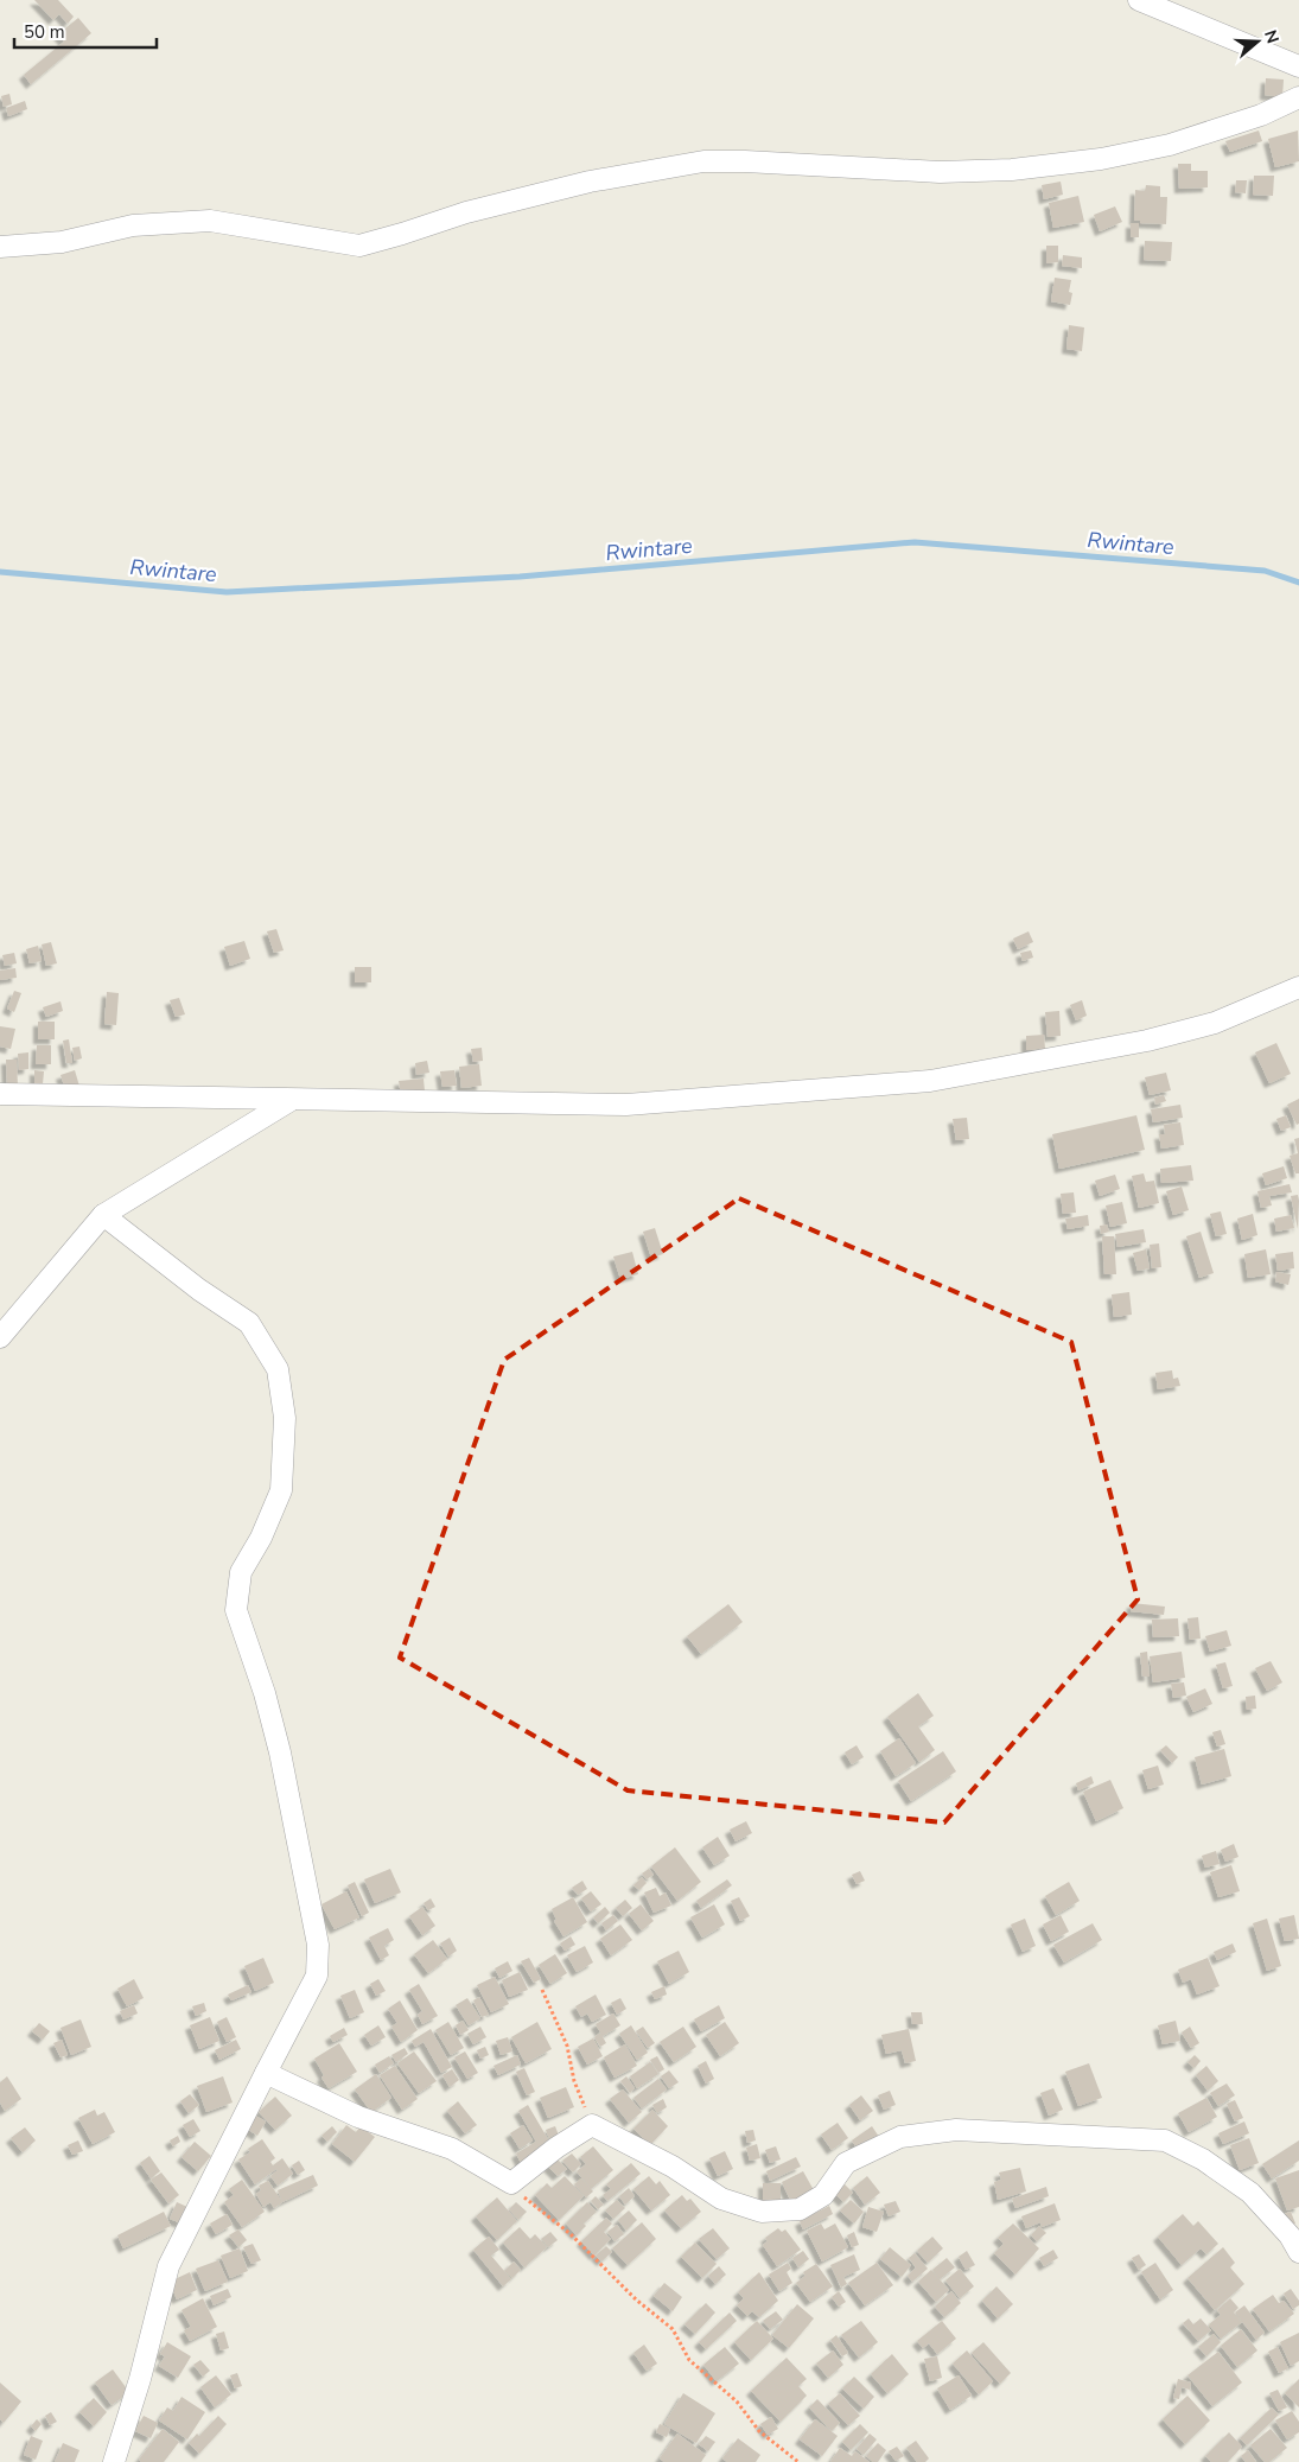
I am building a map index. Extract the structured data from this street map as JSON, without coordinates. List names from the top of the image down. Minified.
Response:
{"water":["Rwintare"],"scale_bar":"50 m","north":"right"}
